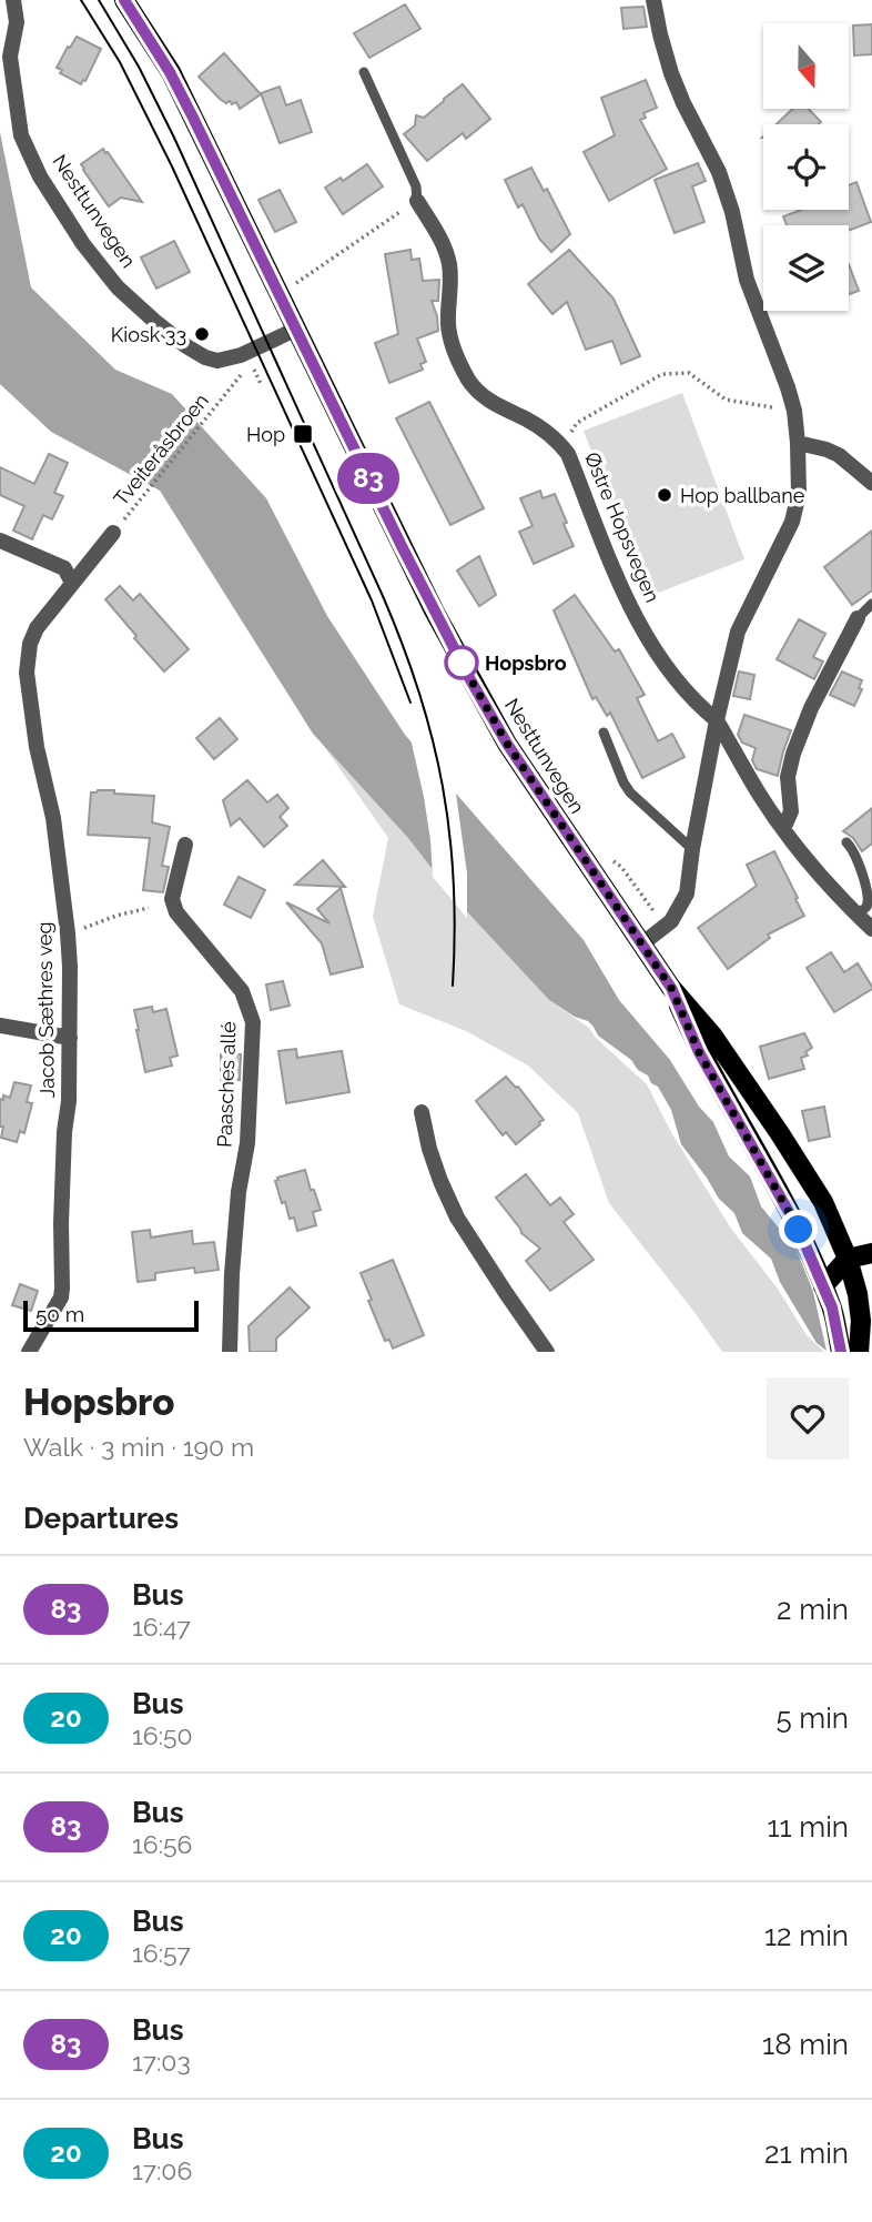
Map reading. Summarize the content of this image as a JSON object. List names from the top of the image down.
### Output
{
  "streets": {
    "main road": ["Nesttunvegen"],
    "street": ["Østre Hopsvegen", "Jacob Sæthres veg", "Paasches allé"],
    "path": ["Tveiteråsbroen"]
  },
  "crossings": [
    ["Tveiteråsbroen", "Jacob Sæthres veg"]
  ],
  "places": {
    "other": ["Kiosk 33", "Hop ballbane", "Hopsbro"],
    "transit": ["Hop"]
  },
  "lines": ["bus line 83"],
  "scale_bar": "50 m",
  "north": "bottom",
  "page": {
    "on_map": "83",
    "scale": "50 m",
    "heading": [
      ["Hopsbro", "Walk · 3 min · 190 m"],
      "Departures"
    ],
    "list": [
      {
        "mark": "83",
        "name": "Bus",
        "note": "16:47",
        "value": "2 min"
      },
      {
        "mark": "20",
        "name": "Bus",
        "note": "16:50",
        "value": "5 min"
      },
      {
        "mark": "83",
        "name": "Bus",
        "note": "16:56",
        "value": "11 min"
      },
      {
        "mark": "20",
        "name": "Bus",
        "note": "16:57",
        "value": "12 min"
      },
      {
        "mark": "83",
        "name": "Bus",
        "note": "17:03",
        "value": "18 min"
      },
      {
        "mark": "20",
        "name": "Bus",
        "note": "17:06",
        "value": "21 min"
      }
    ]
  }
}
